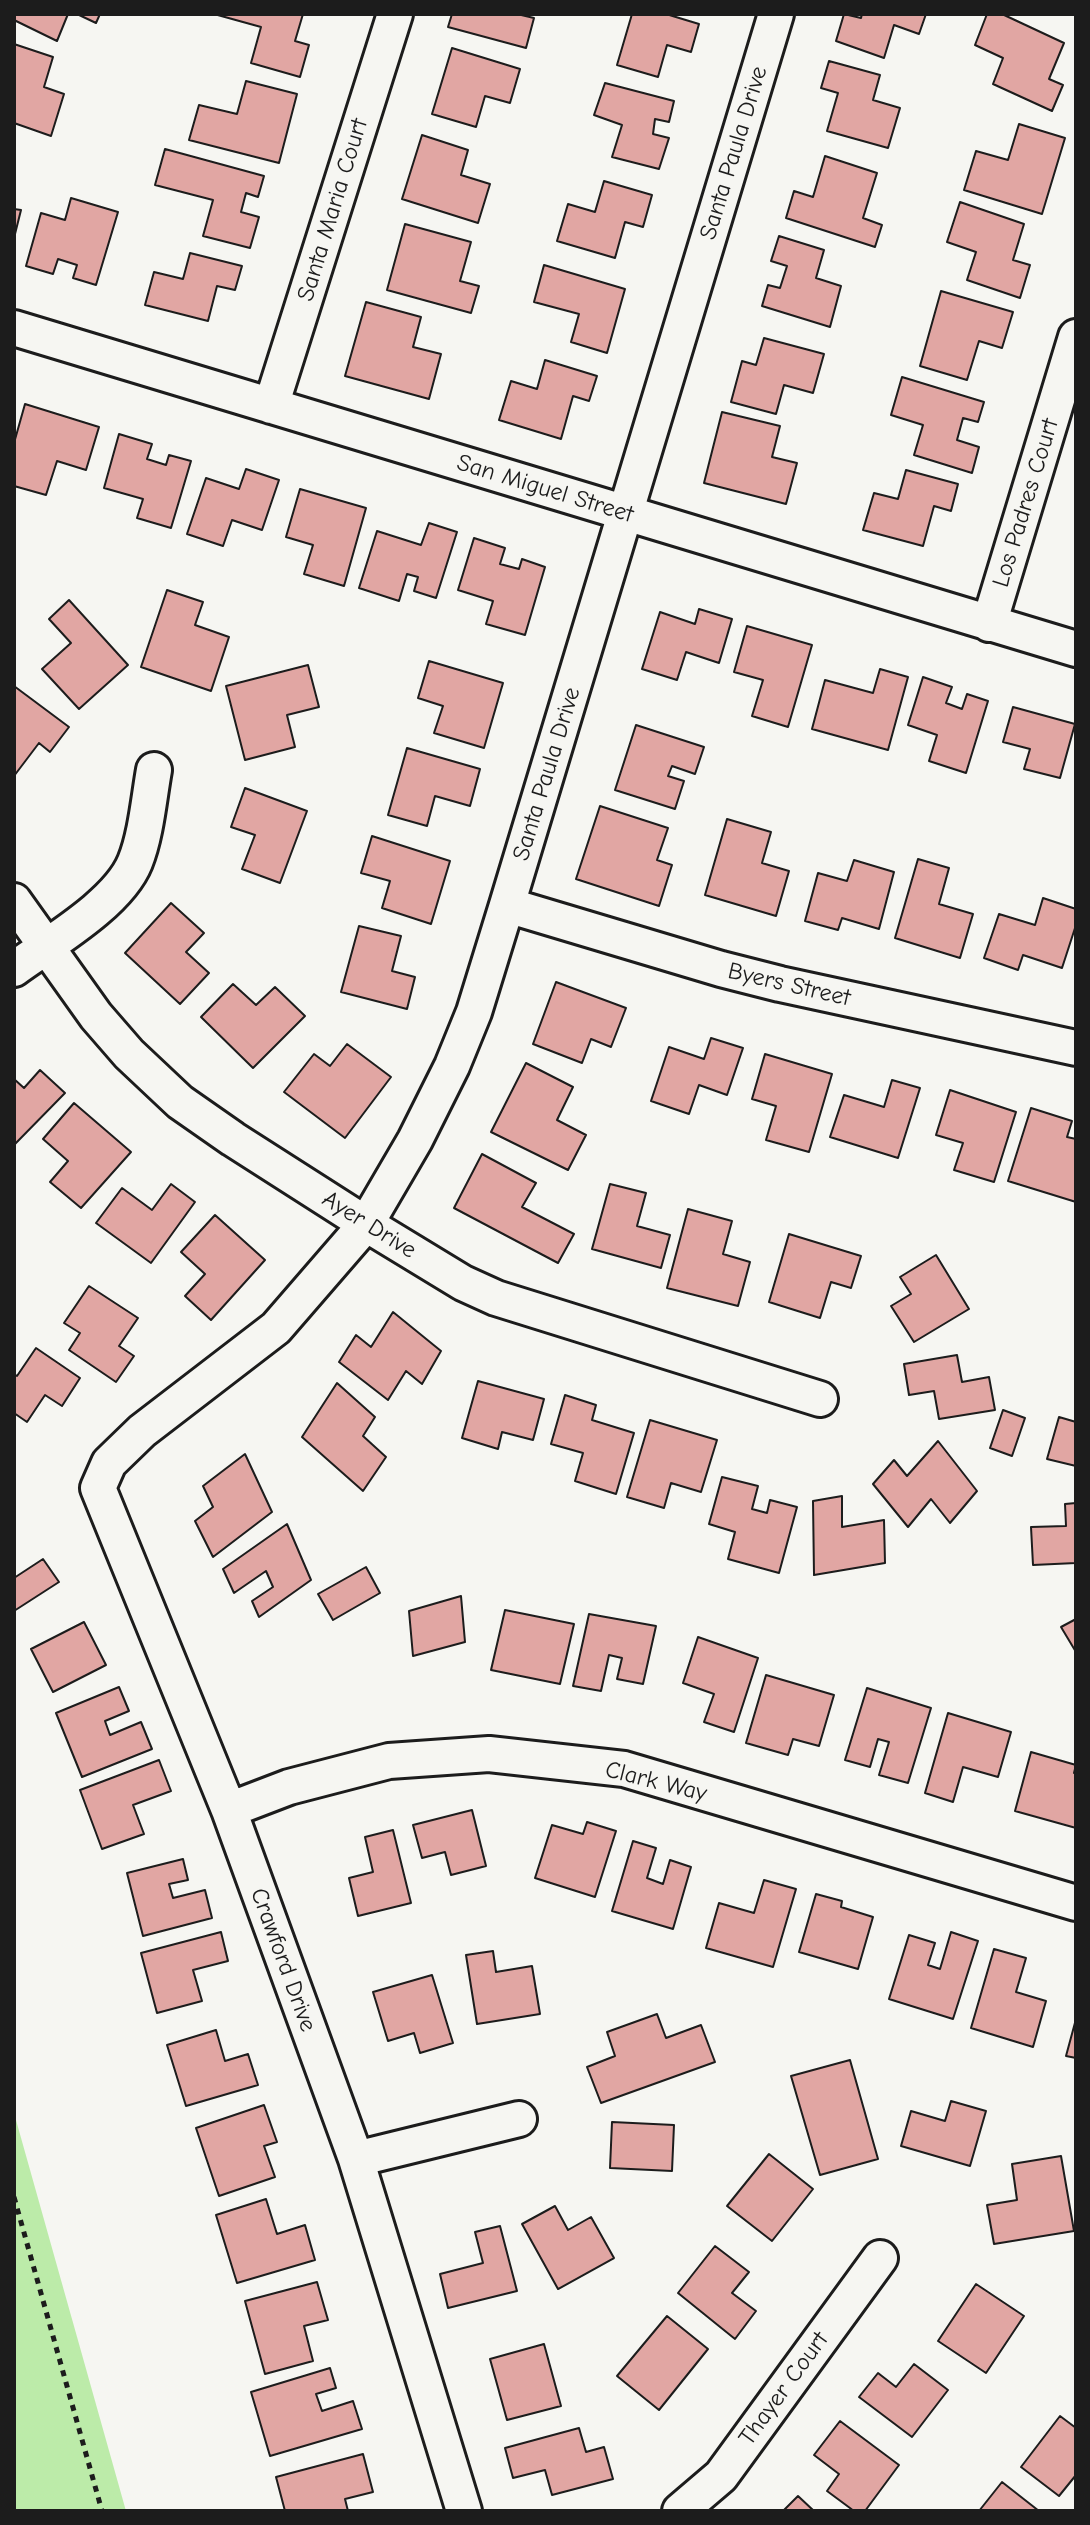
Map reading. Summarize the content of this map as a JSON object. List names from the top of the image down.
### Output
{
  "streets": {
    "street": [
      "Santa Paula Drive",
      "Santa Maria Court",
      "San Miguel Street",
      "Los Padres Court",
      "Byers Street",
      "Ayer Drive",
      "Clark Way",
      "Crawford Drive",
      "Thayer Court"
    ]
  },
  "crossings": [
    ["Santa Paula Drive", "San Miguel Street"],
    ["Santa Paula Drive", "Byers Street"],
    ["Santa Paula Drive", "Ayer Drive"],
    ["Santa Paula Drive", "Crawford Drive"],
    ["Santa Maria Court", "San Miguel Street"],
    ["San Miguel Street", "Los Padres Court"],
    ["Clark Way", "Crawford Drive"]
  ]
}
